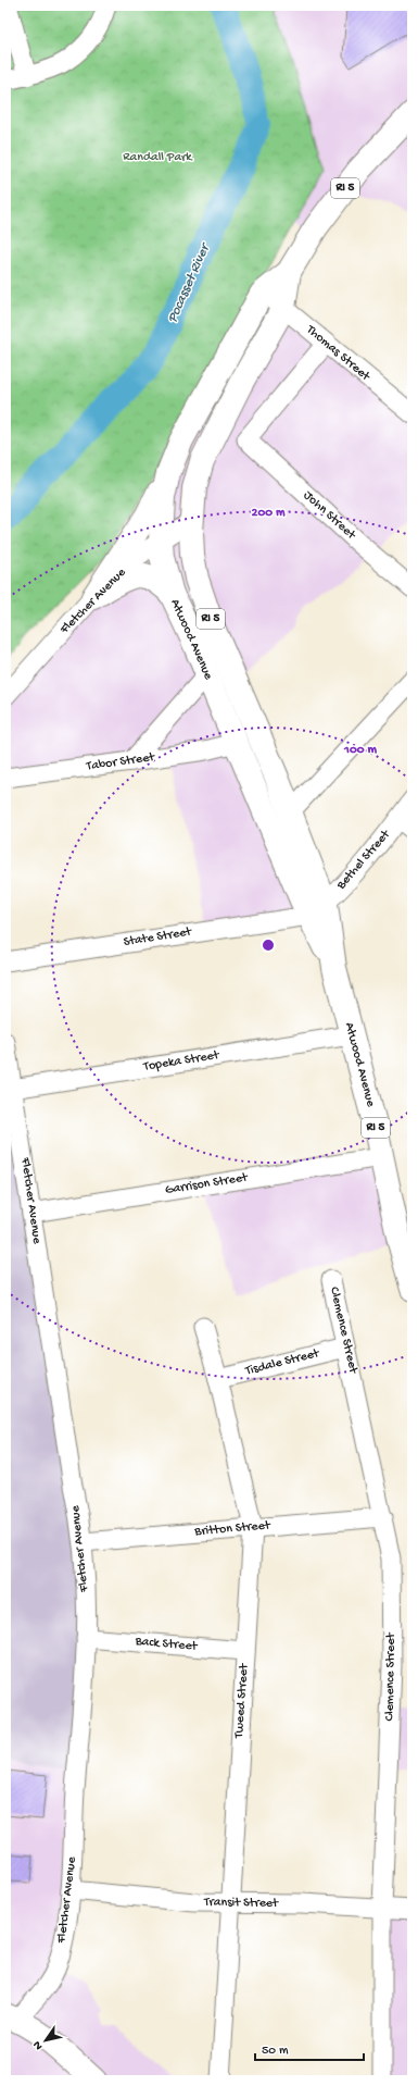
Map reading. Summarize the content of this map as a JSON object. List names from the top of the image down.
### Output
{
  "streets": {
    "main road": ["RI 5", "Atwood Avenue"],
    "street": [
      "Thomas Street",
      "John Street",
      "Fletcher Avenue",
      "Tabor Street",
      "Bethel Street",
      "State Street",
      "Topeka Street",
      "Garrison Street",
      "Clemence Street",
      "Tisdale Street",
      "Britton Street",
      "Back Street",
      "Tweed Street",
      "Transit Street"
    ]
  },
  "crossings": [
    ["Thomas Street", "John Street"],
    ["Thomas Street", "Atwood Avenue"],
    ["Fletcher Avenue", "Atwood Avenue"],
    ["Fletcher Avenue", "Topeka Street"],
    ["Fletcher Avenue", "Garrison Street"],
    ["Fletcher Avenue", "Britton Street"],
    ["Fletcher Avenue", "Back Street"],
    ["Fletcher Avenue", "Transit Street"],
    ["Atwood Avenue", "Tabor Street"],
    ["Atwood Avenue", "Bethel Street"],
    ["Atwood Avenue", "State Street"],
    ["Atwood Avenue", "Topeka Street"],
    ["Atwood Avenue", "Garrison Street"],
    ["Bethel Street", "State Street"],
    ["Clemence Street", "Tisdale Street"],
    ["Clemence Street", "Britton Street"],
    ["Clemence Street", "Transit Street"],
    ["Tisdale Street", "Tweed Street"],
    ["Britton Street", "Tweed Street"],
    ["Back Street", "Tweed Street"],
    ["Tweed Street", "Transit Street"]
  ],
  "water": ["Pocasset River"],
  "parks": ["Randall Park"],
  "scale_bar": "50 m",
  "north": "bottom left",
  "rings": ["200 m", "100 m"]
}
